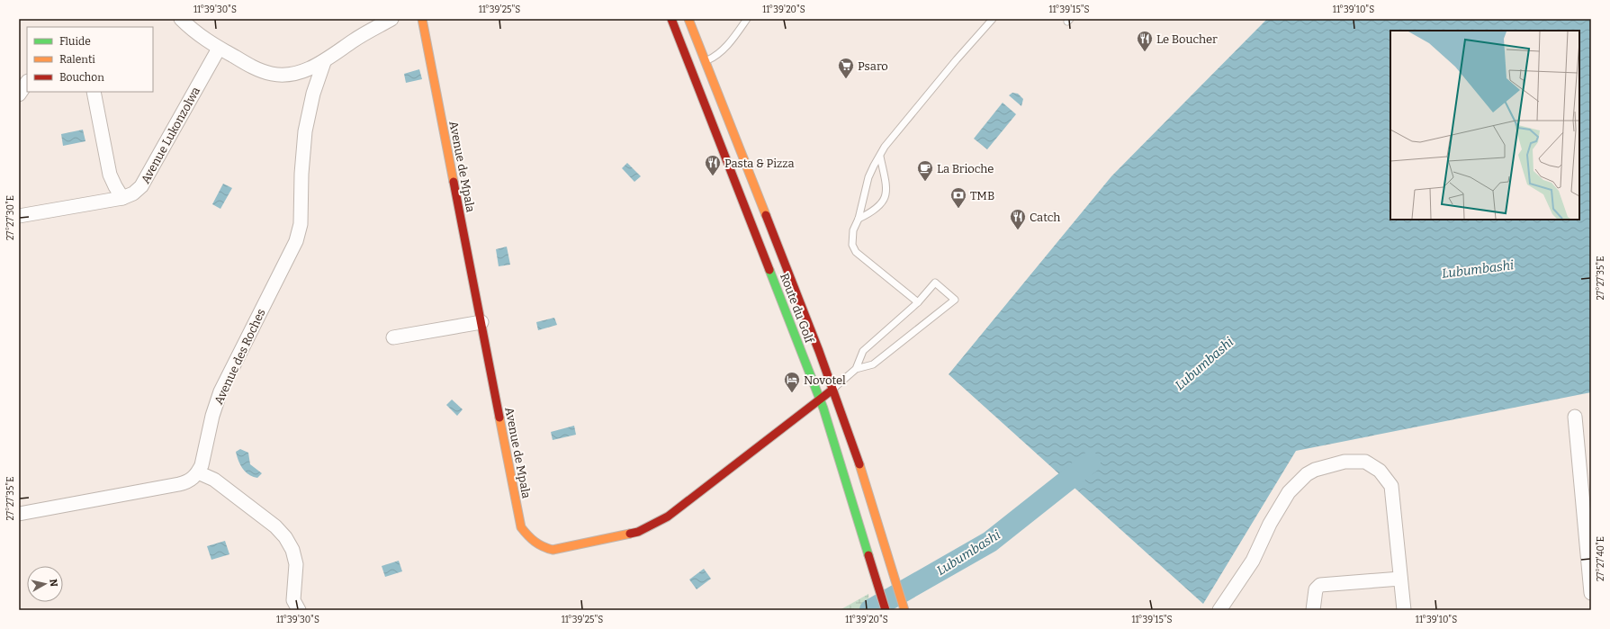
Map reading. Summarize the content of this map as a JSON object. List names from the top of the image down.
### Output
{
  "streets": {
    "main road": ["Avenue de Mpala", "Route du Golf"],
    "street": ["Avenue Lukonzolwa", "Avenue des Roches"]
  },
  "crossings": [
    ["Avenue de Mpala", "Route du Golf"]
  ],
  "water": ["Lubumbashi"],
  "places": {
    "restaurant": ["Le Boucher", "Pasta & Pizza", "Catch"],
    "supermarket": ["Psaro"],
    "cafe": ["La Brioche"],
    "bank": ["TMB"],
    "hotel": ["Novotel"]
  },
  "legend": ["Fluide", "Ralenti", "Bouchon"],
  "north": "right",
  "coordinates": [
    "11°39'30\"S",
    "11°39'25\"S",
    "11°39'20\"S",
    "11°39'15\"S",
    "11°39'10\"S",
    "27°27'30\"E",
    "27°27'35\"E",
    "27°27'40\"E"
  ]
}
